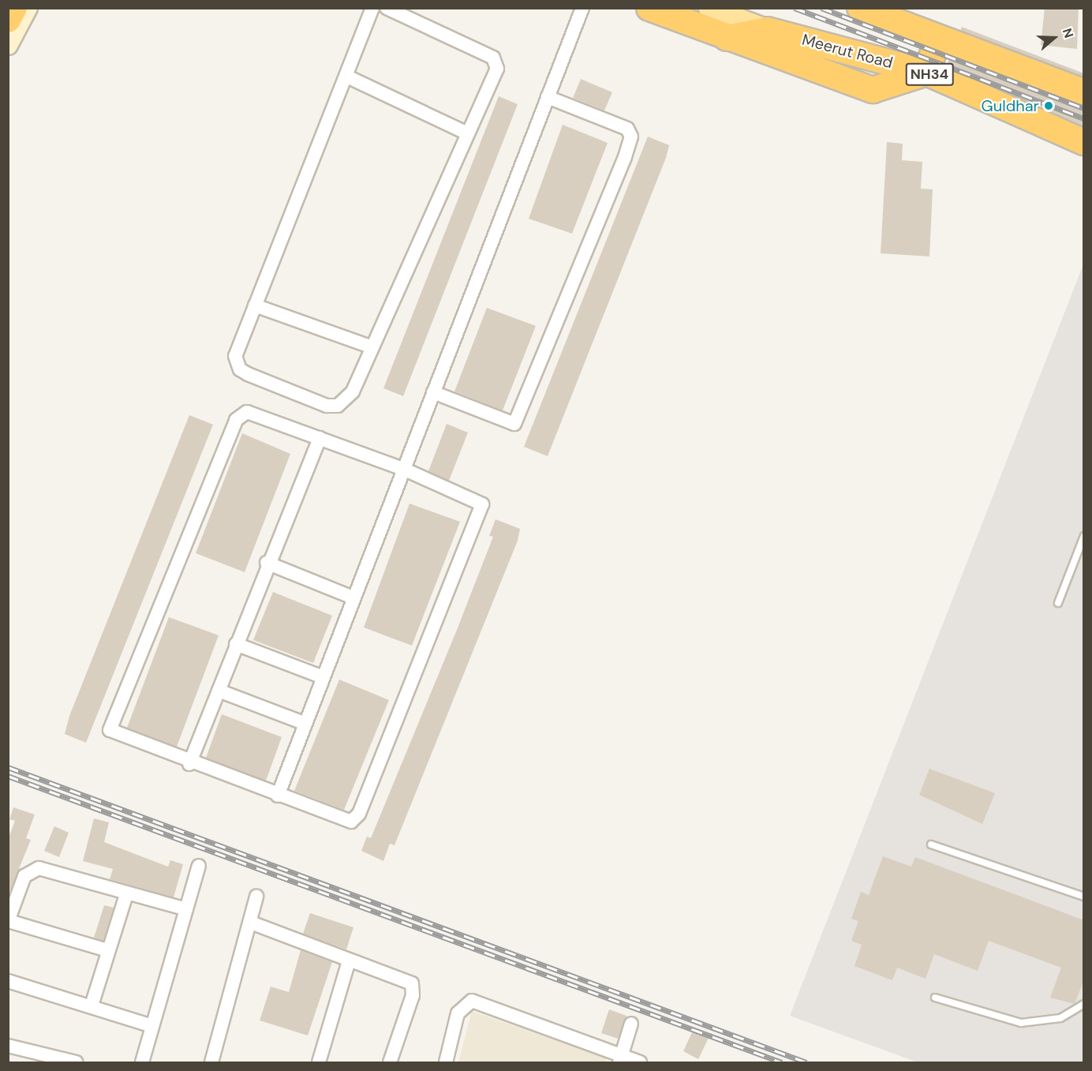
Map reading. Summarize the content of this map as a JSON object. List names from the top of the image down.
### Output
{
  "streets": {
    "highway": ["Meerut Road", "NH34"]
  },
  "crossings": [
    ["Meerut Road", "NH34"]
  ],
  "places": ["Guldhar"],
  "north": "right"
}
